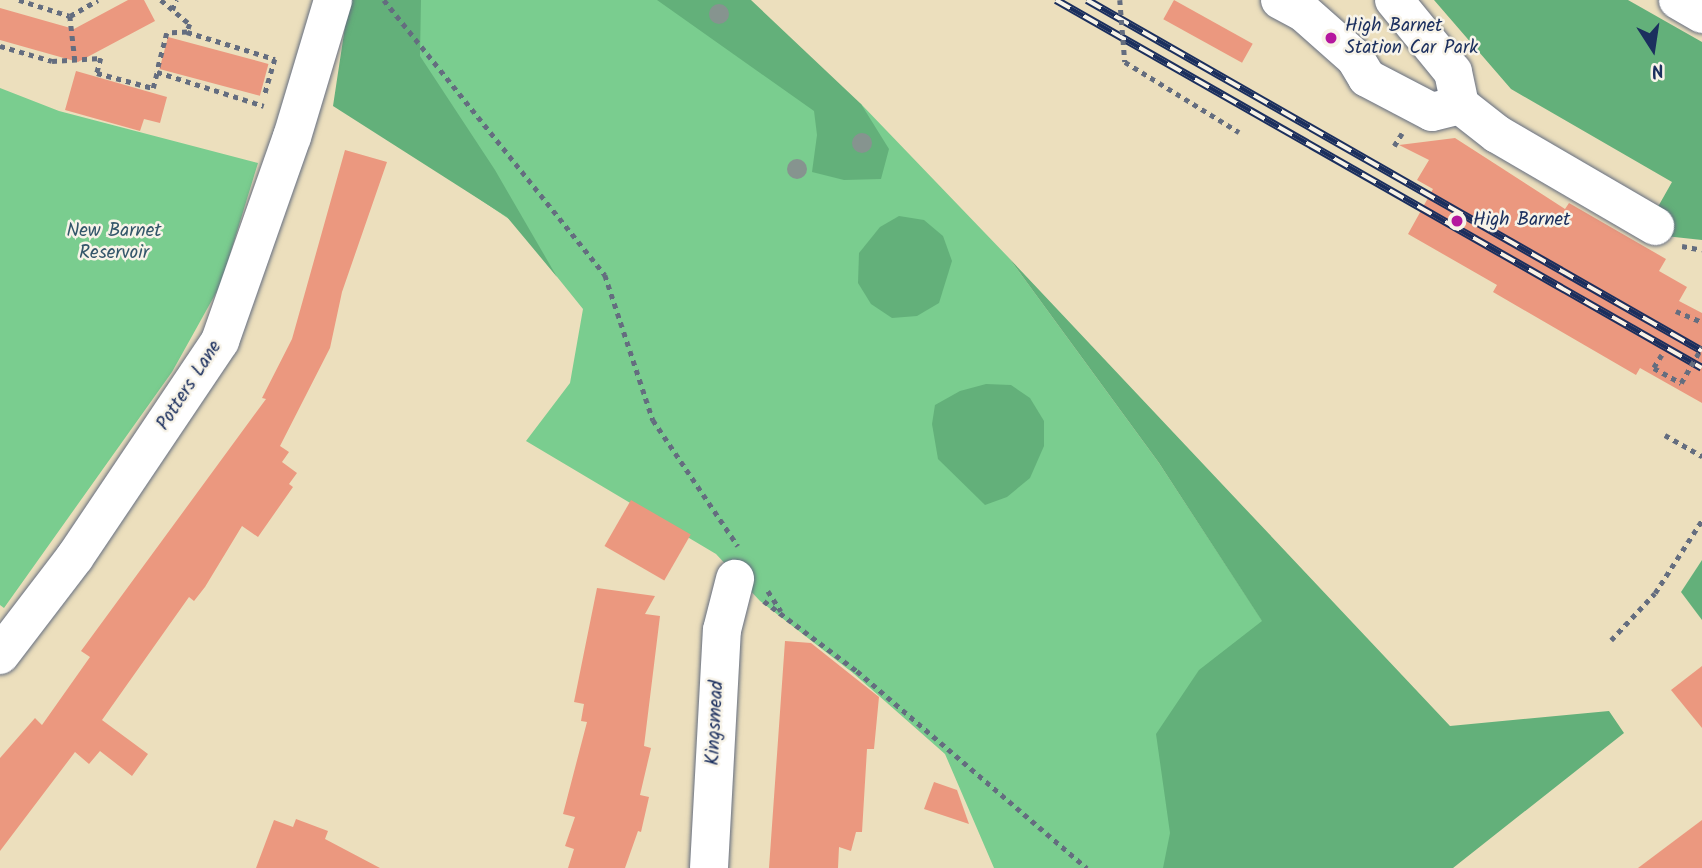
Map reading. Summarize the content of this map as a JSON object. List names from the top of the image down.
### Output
{
  "streets": {
    "street": ["Potters Lane", "Kingsmead"]
  },
  "parks": ["New Barnet Reservoir"],
  "places": ["High Barnet Station Car Park", "High Barnet"],
  "north": "bottom"
}
